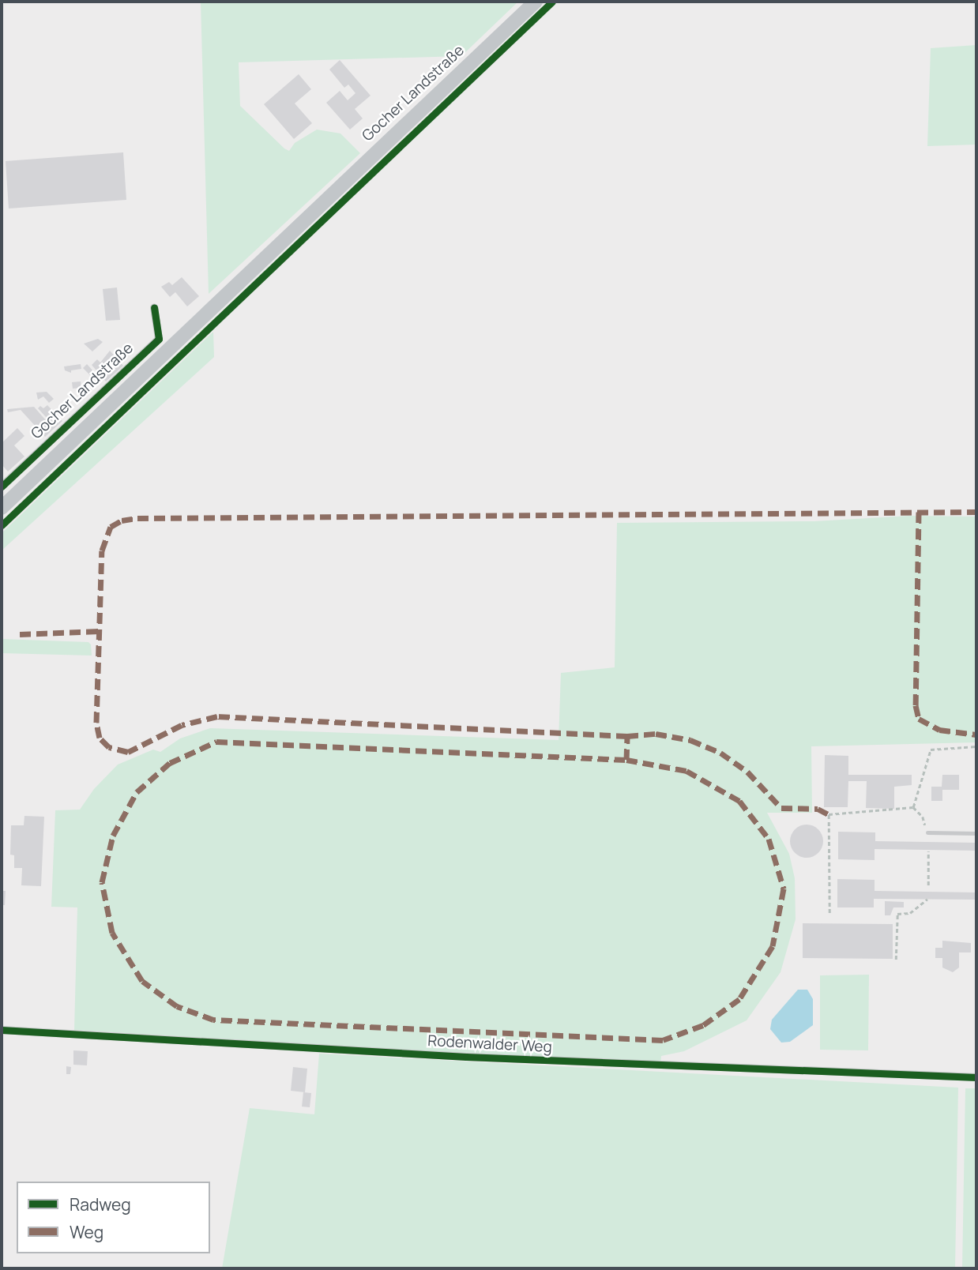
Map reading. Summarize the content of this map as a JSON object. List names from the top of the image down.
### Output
{
  "streets": {
    "main road": ["Gocher Landstraße"],
    "street": ["Rodenwalder Weg"]
  },
  "legend": ["Radweg", "Weg"]
}
